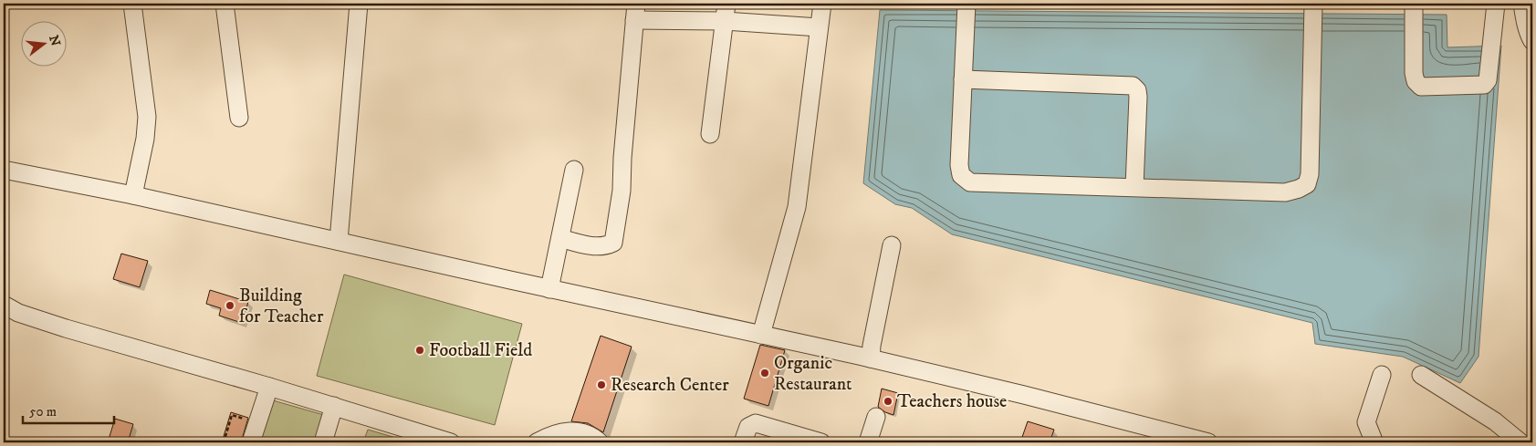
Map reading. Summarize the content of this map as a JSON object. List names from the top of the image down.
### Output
{
  "places": [
    "Building for Teacher",
    "Football Field",
    "Organic Restaurant",
    "Research Center",
    "Teachers house"
  ],
  "scale_bar": "50 m",
  "north": "right"
}
